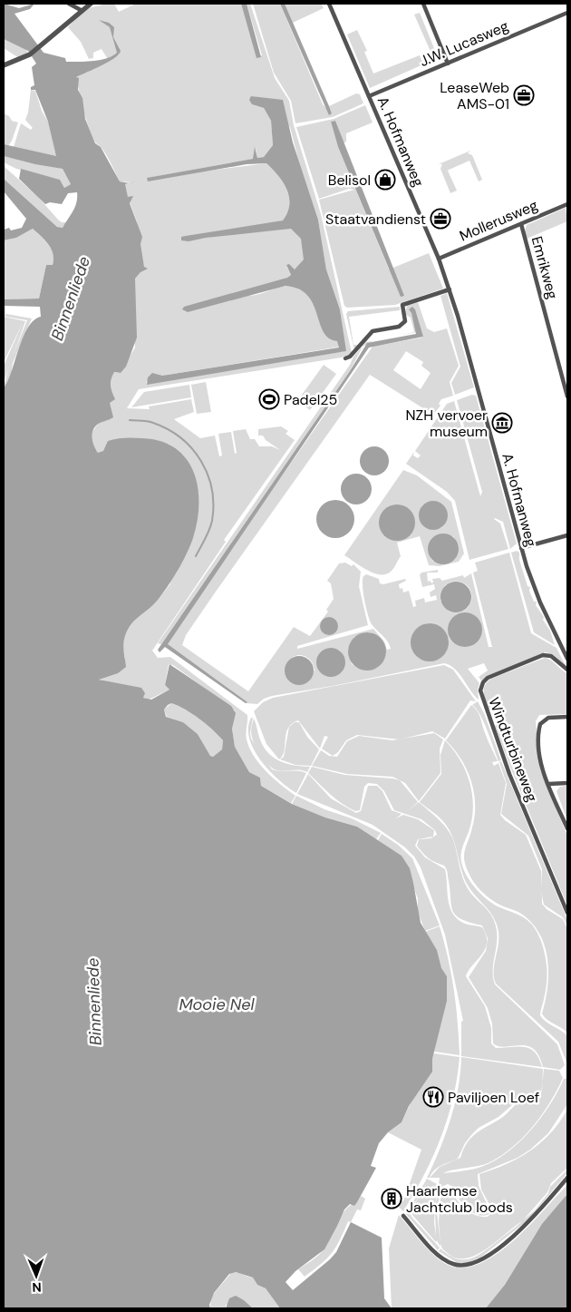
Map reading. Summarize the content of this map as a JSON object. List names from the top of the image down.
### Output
{
  "streets": {
    "street": [
      "J.W. Lucasweg",
      "A. Hofmanweg",
      "Mollerusweg",
      "Emrikweg",
      "Windturbineweg"
    ]
  },
  "crossings": [
    ["J.W. Lucasweg", "A. Hofmanweg"],
    ["A. Hofmanweg", "Mollerusweg"],
    ["Mollerusweg", "Emrikweg"]
  ],
  "water": ["Binnenliede", "Mooie Nel"],
  "places": {
    "office": ["LeaseWeb AMS-01", "Staatvandienst"],
    "shop": ["Belisol"],
    "sports": ["Padel25"],
    "museum": ["NZH vervoer museum"],
    "restaurant": ["Paviljoen Loef"],
    "building": ["Haarlemse Jachtclub loods"]
  },
  "north": "bottom"
}
